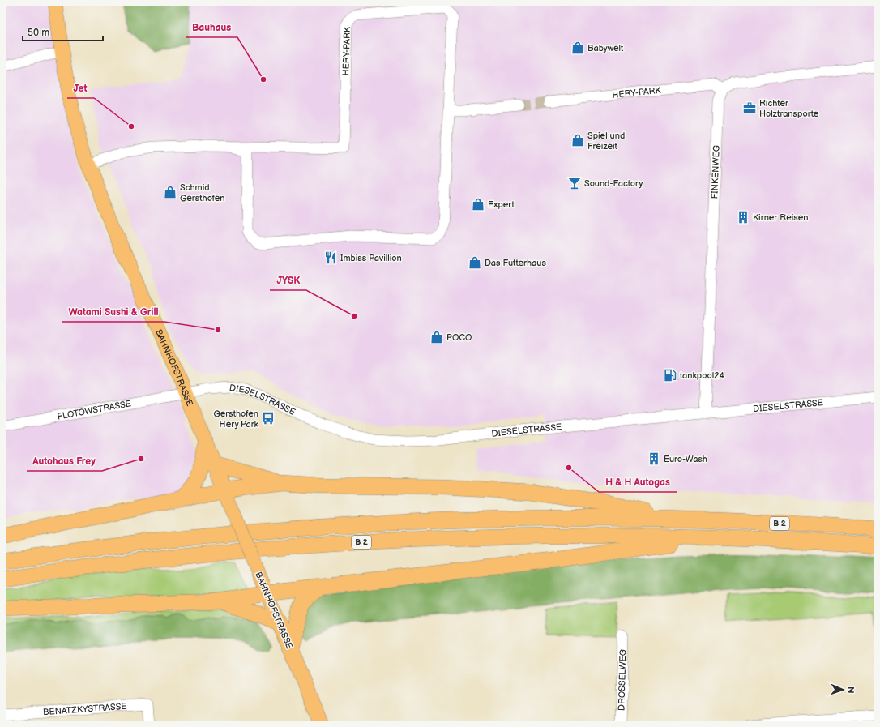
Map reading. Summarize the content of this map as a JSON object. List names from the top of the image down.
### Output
{
  "streets": {
    "highway": ["B 2"],
    "main road": ["BAHNHOFSTRASSE"],
    "street": [
      "HERY-PARK",
      "FINKENWEG",
      "DIESELSTRASSE",
      "FLOTOWSTRASSE",
      "DROSSELWEG",
      "BENATZKYSTRASSE"
    ]
  },
  "crossings": [
    ["HERY-PARK", "FINKENWEG"],
    ["HERY-PARK", "BAHNHOFSTRASSE"],
    ["FINKENWEG", "DIESELSTRASSE"],
    ["BAHNHOFSTRASSE", "DIESELSTRASSE"],
    ["BAHNHOFSTRASSE", "FLOTOWSTRASSE"],
    ["DIESELSTRASSE", "FLOTOWSTRASSE"]
  ],
  "places": {
    "shop": [
      "Babywelt",
      "Spiel und Freizeit",
      "Schmid Gersthofen",
      "Expert",
      "Das Futterhaus",
      "POCO"
    ],
    "other": [
      "Bauhaus",
      "Jet",
      "JYSK",
      "Watami Sushi & Grill",
      "Autohaus Frey",
      "H & H Autogas"
    ],
    "office": ["Richter Holztransporte"],
    "bar": ["Sound-Factory"],
    "building": ["Kirner Reisen", "Euro-Wash"],
    "restaurant": ["Imbiss Pavillion"],
    "fuel station": ["tankpool24"],
    "bus stop": ["Gersthofen Hery Park"]
  },
  "scale_bar": "50 m",
  "north": "right"
}
